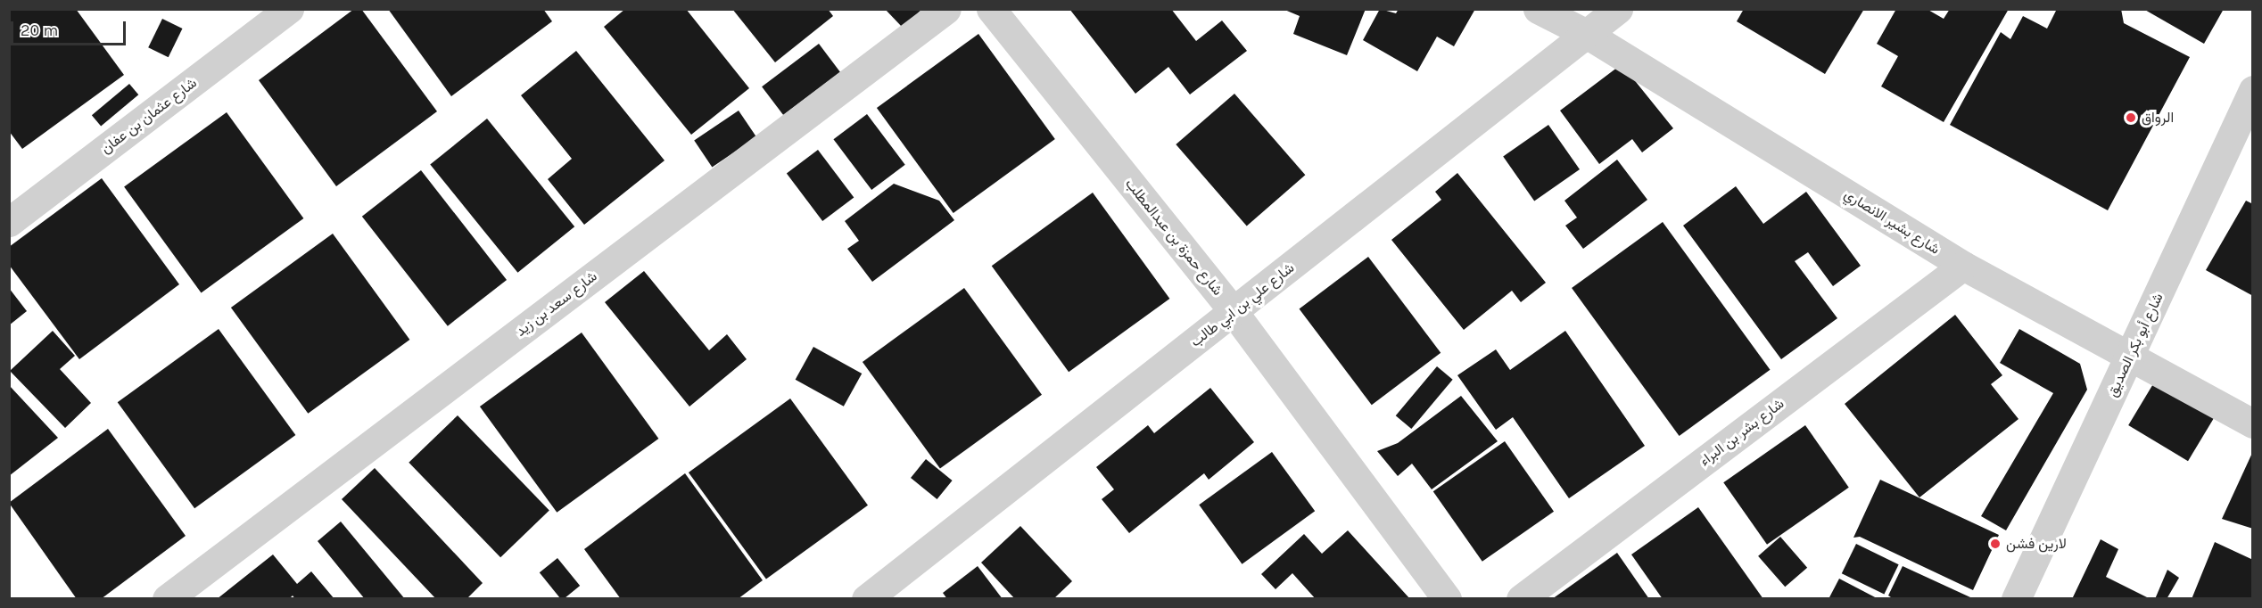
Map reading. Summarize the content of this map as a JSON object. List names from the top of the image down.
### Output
{
  "streets": {
    "street": [
      "شارع عثمان بن عفان",
      "شارع بشير الانصاري",
      "شارع حمزة بن عبدالمطلب",
      "شارع سعد بن زيد",
      "شارع علي بن ابي طالب",
      "شارع أبو بكر الصديق",
      "شارع بشر بن البراء"
    ]
  },
  "crossings": [
    ["شارع بشير الانصاري", "شارع علي بن ابي طالب"],
    ["شارع بشير الانصاري", "شارع أبو بكر الصديق"],
    ["شارع بشير الانصاري", "شارع بشر بن البراء"],
    ["شارع حمزة بن عبدالمطلب", "شارع علي بن ابي طالب"]
  ],
  "places": ["الرواق", "لارين فشن"],
  "scale_bar": "20 m"
}
